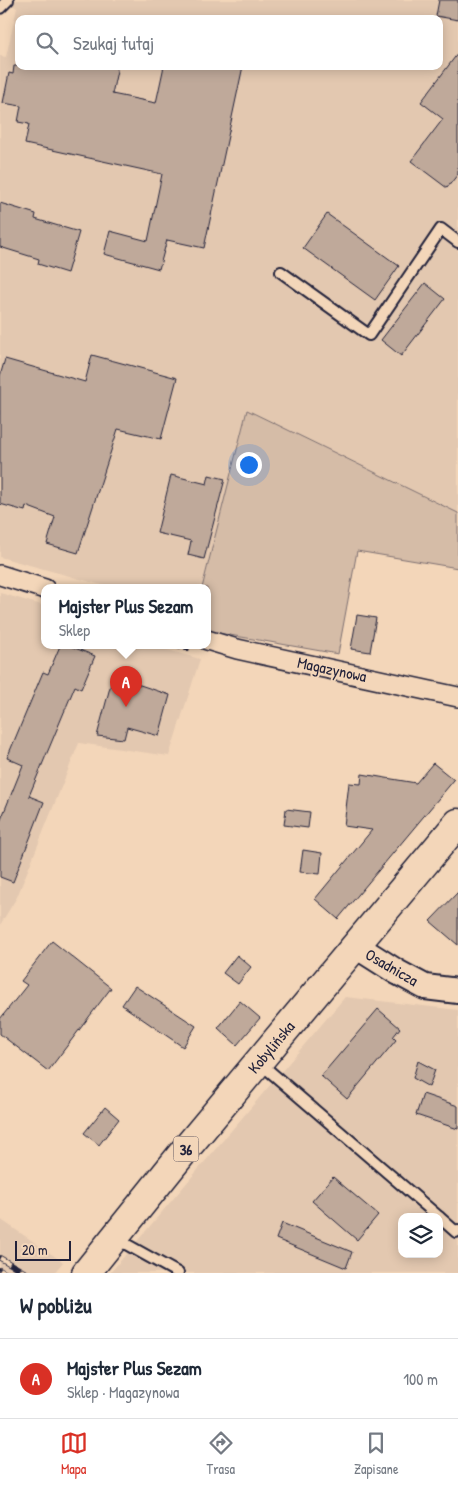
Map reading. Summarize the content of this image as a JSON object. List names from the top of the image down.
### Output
{
  "streets": {
    "main road": ["Kobylińska", "36"],
    "street": ["Magazynowa", "Osadnicza"]
  },
  "crossings": [
    ["Osadnicza", "Kobylińska"]
  ],
  "scale_bar": "20 m",
  "page": {
    "search": "Szukaj tutaj",
    "popup": ["Majster Plus Sezam", "Sklep"],
    "pins": "A",
    "scale": "20 m",
    "heading": "W pobliżu",
    "list": [
      {
        "mark": "A",
        "name": "Majster Plus Sezam",
        "note": "Sklep · Magazynowa",
        "value": "100 m"
      }
    ],
    "nav": ["Mapa", "Trasa", "Zapisane"]
  }
}
